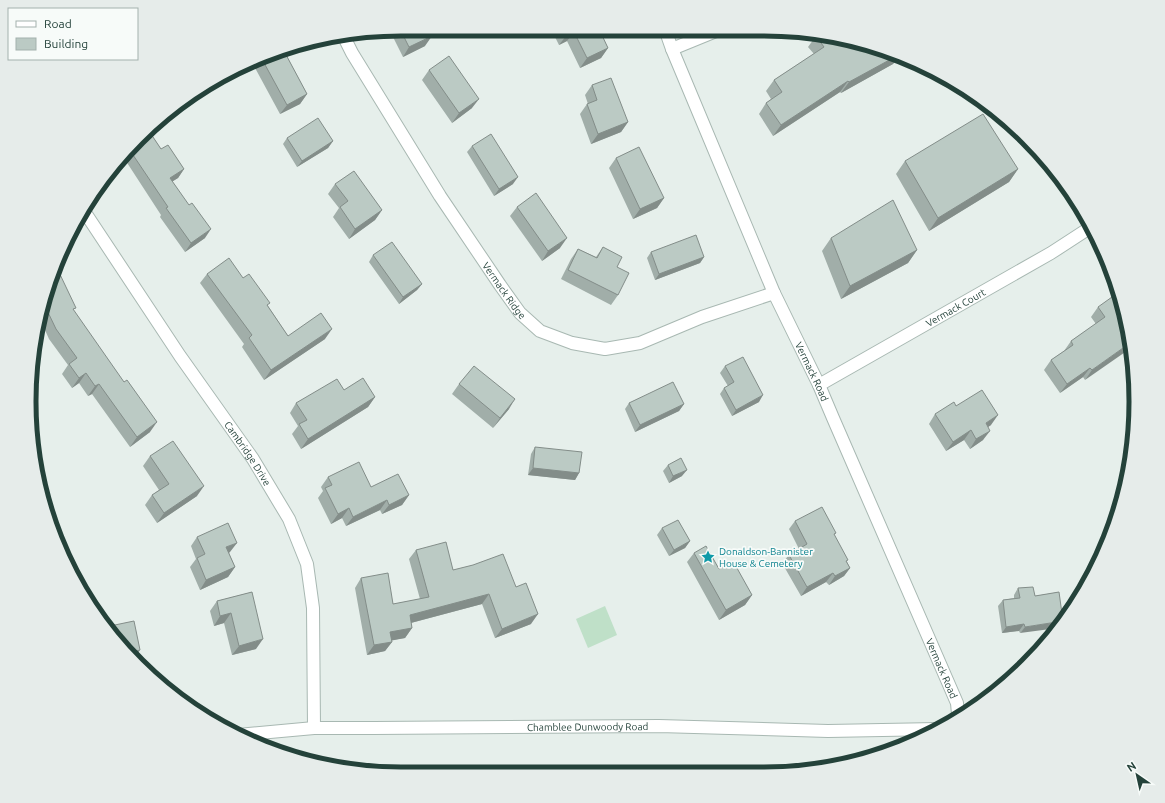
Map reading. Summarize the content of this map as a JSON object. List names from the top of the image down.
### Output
{
  "streets": {
    "street": [
      "Vermack Ridge",
      "Vermack Court",
      "Vermack Road",
      "Cambridge Drive",
      "Chamblee Dunwoody Road"
    ]
  },
  "crossings": [
    ["Vermack Ridge", "Vermack Road"],
    ["Vermack Court", "Vermack Road"],
    ["Cambridge Drive", "Chamblee Dunwoody Road"]
  ],
  "places": {
    "place": ["Donaldson-Bannister House & Cemetery"]
  },
  "legend": ["Road", "Building"],
  "north": "top left"
}
